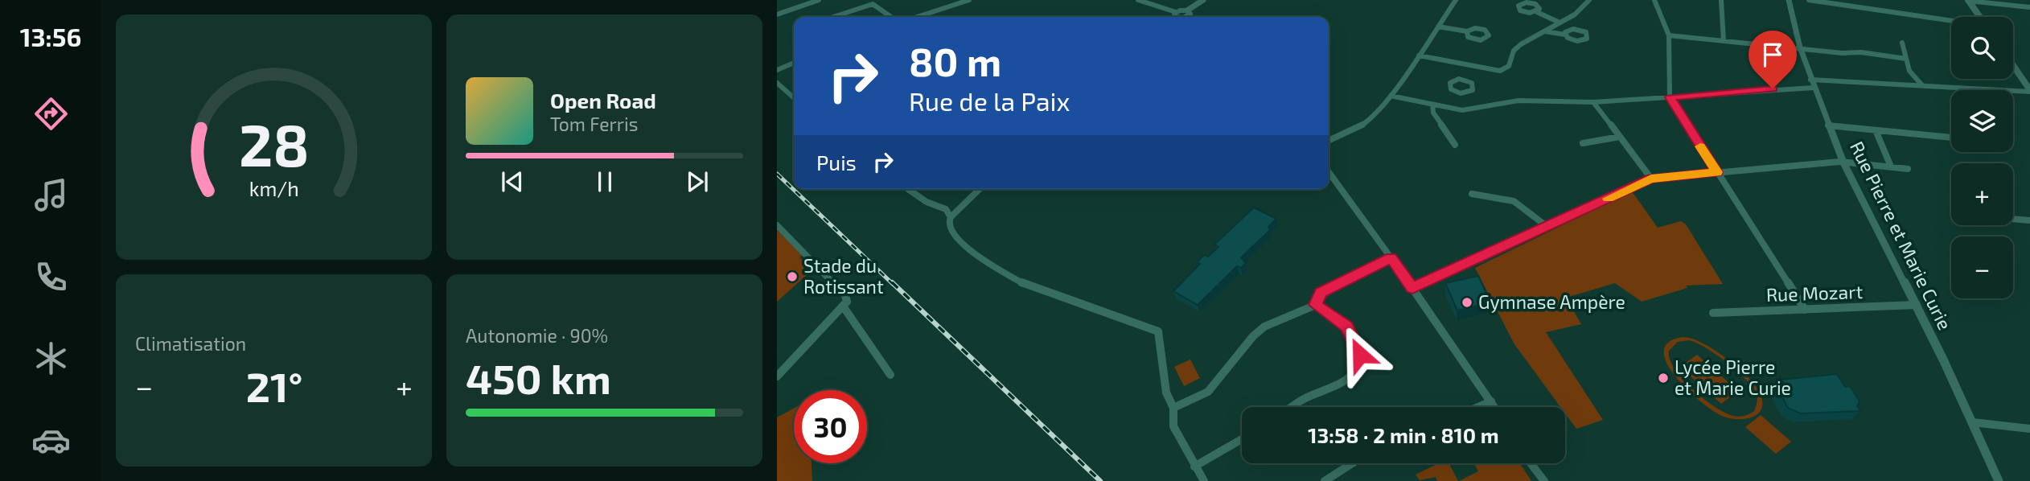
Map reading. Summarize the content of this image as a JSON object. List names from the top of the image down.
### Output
{
  "streets": {
    "street": ["Rue Pierre et Marie Curie", "Rue Mozart"]
  },
  "crossings": [
    ["Rue Pierre et Marie Curie", "Rue Mozart"]
  ],
  "places": ["Stade du Rotissant", "Gymnase Ampère", "Lycée Pierre et Marie Curie"],
  "page": {
    "tabs": "13:56",
    "map_buttons": ["+", "−"],
    "turn": ["80 m", "Rue de la Paix"],
    "song": ["Open Road", "Tom Ferris"],
    "then": "Puis",
    "tile": [
      "Climatisation",
      ["Autonomie · 90%", "450 km"]
    ],
    "heat": ["−", "21°", "+"],
    "limit": "30",
    "trip": "13:58 · 2 min · 810 m",
    "gauge": ["28", "km/h"]
  }
}
